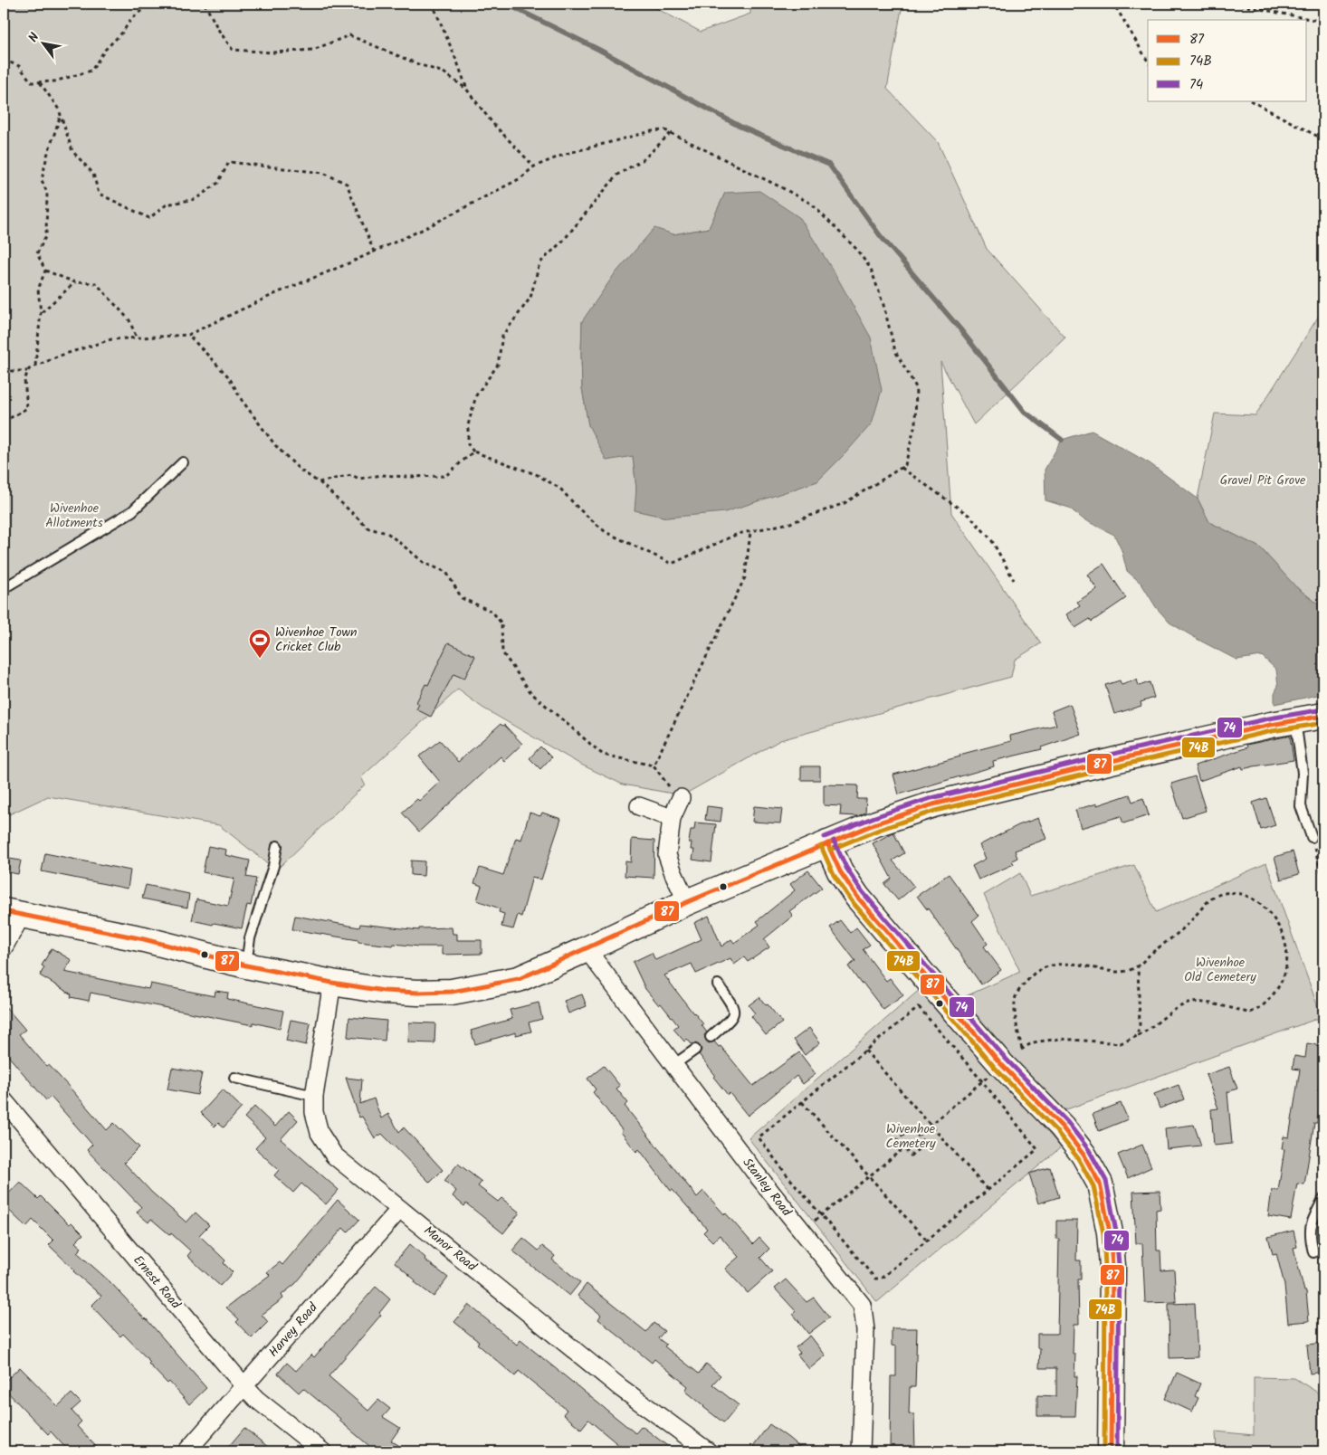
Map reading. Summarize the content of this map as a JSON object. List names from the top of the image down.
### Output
{
  "streets": {
    "street": [
      "Stanley Road",
      "Manor Road",
      "Ernest Road",
      "Harvey Road"
    ]
  },
  "crossings": [
    ["Manor Road", "Harvey Road"],
    ["Ernest Road", "Harvey Road"]
  ],
  "parks": [
    "Gravel Pit Grove",
    "Wivenhoe Allotments",
    "Wivenhoe Old Cemetery",
    "Wivenhoe Cemetery"
  ],
  "places": {
    "sports": ["Wivenhoe Town Cricket Club"]
  },
  "lines": ["transit line 74", "transit line 87", "transit line 74B"],
  "legend": ["87", "74B", "74"],
  "north": "top left"
}
